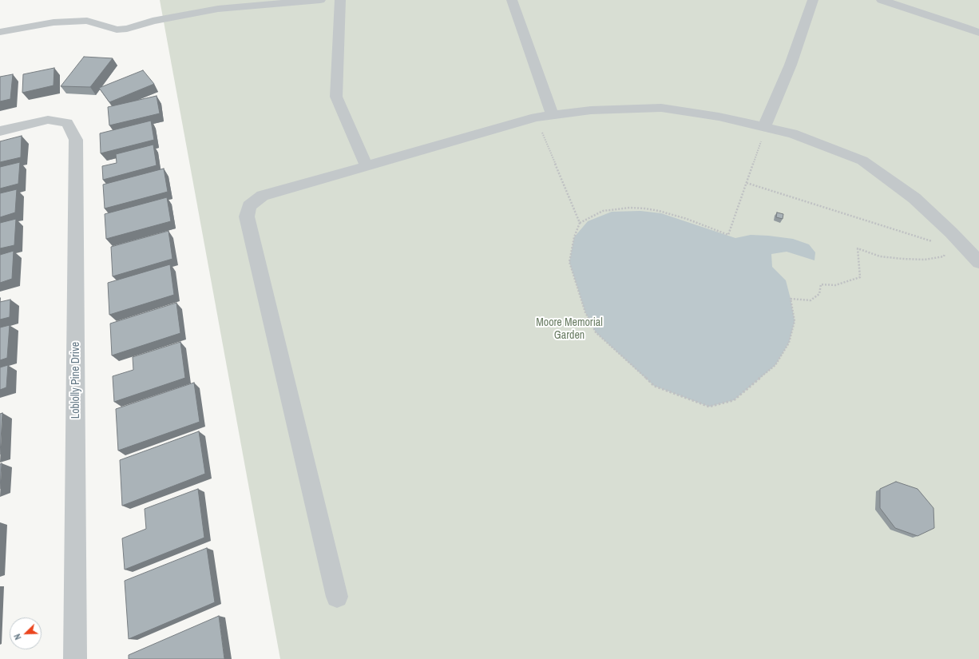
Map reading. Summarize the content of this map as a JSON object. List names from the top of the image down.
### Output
{
  "streets": {
    "street": ["Loblolly Pine Drive"]
  },
  "parks": ["Moore Memorial Garden"],
  "north": "bottom left"
}
